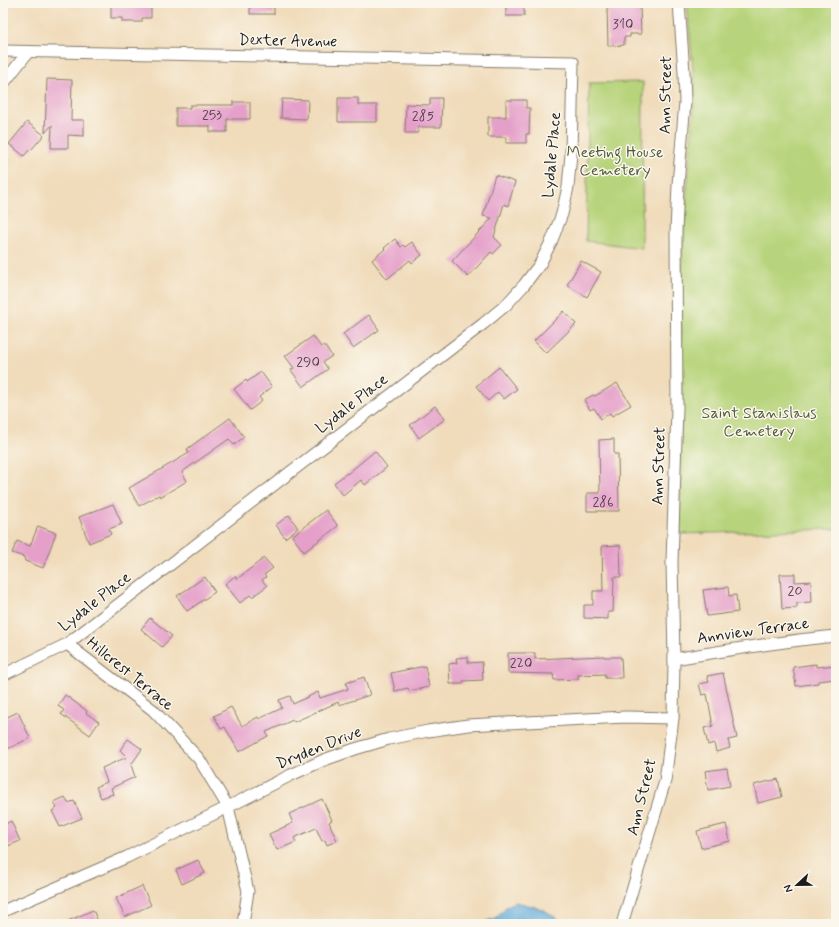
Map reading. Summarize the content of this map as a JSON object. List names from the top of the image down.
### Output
{
  "streets": {
    "street": [
      "Dexter Avenue",
      "Ann Street",
      "Lydale Place",
      "Annview Terrace",
      "Hillcrest Terrace",
      "Dryden Drive"
    ]
  },
  "crossings": [
    ["Dexter Avenue", "Lydale Place"],
    ["Ann Street", "Annview Terrace"],
    ["Ann Street", "Dryden Drive"],
    ["Lydale Place", "Hillcrest Terrace"],
    ["Hillcrest Terrace", "Dryden Drive"]
  ],
  "parks": ["Meeting House Cemetery", "Saint Stanislaus Cemetery"],
  "house_numbers": [
    "310",
    "253",
    "285",
    "290",
    "286",
    "20",
    "220"
  ],
  "north": "left"
}
